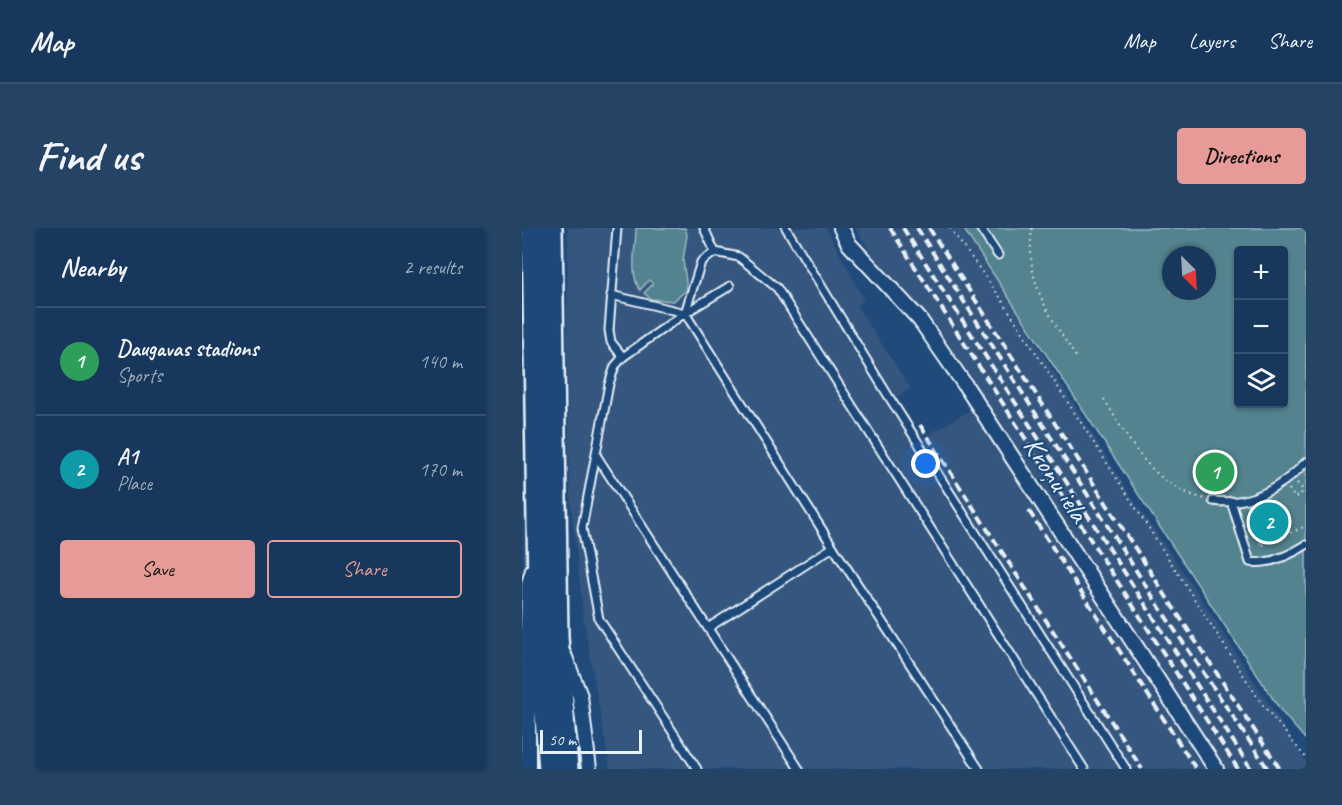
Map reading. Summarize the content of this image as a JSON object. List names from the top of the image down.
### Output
{
  "streets": {
    "street": ["Kroņu iela"]
  },
  "scale_bar": "50 m",
  "north": "bottom right",
  "page": {
    "header": "Map",
    "nav": ["Map", "Layers", "Share"],
    "buttons": [
      "Directions",
      ["Save", "Share"]
    ],
    "title": "Find us",
    "heading": ["Nearby", "2 results"],
    "map_buttons": ["+", "−"],
    "list": [
      {
        "mark": "1",
        "name": "Daugavas stadions",
        "note": "Sports",
        "value": "140 m"
      },
      {
        "mark": "2",
        "name": "A1",
        "note": "Place",
        "value": "170 m"
      }
    ],
    "pins": ["1", "2"],
    "scale": "50 m"
  }
}
